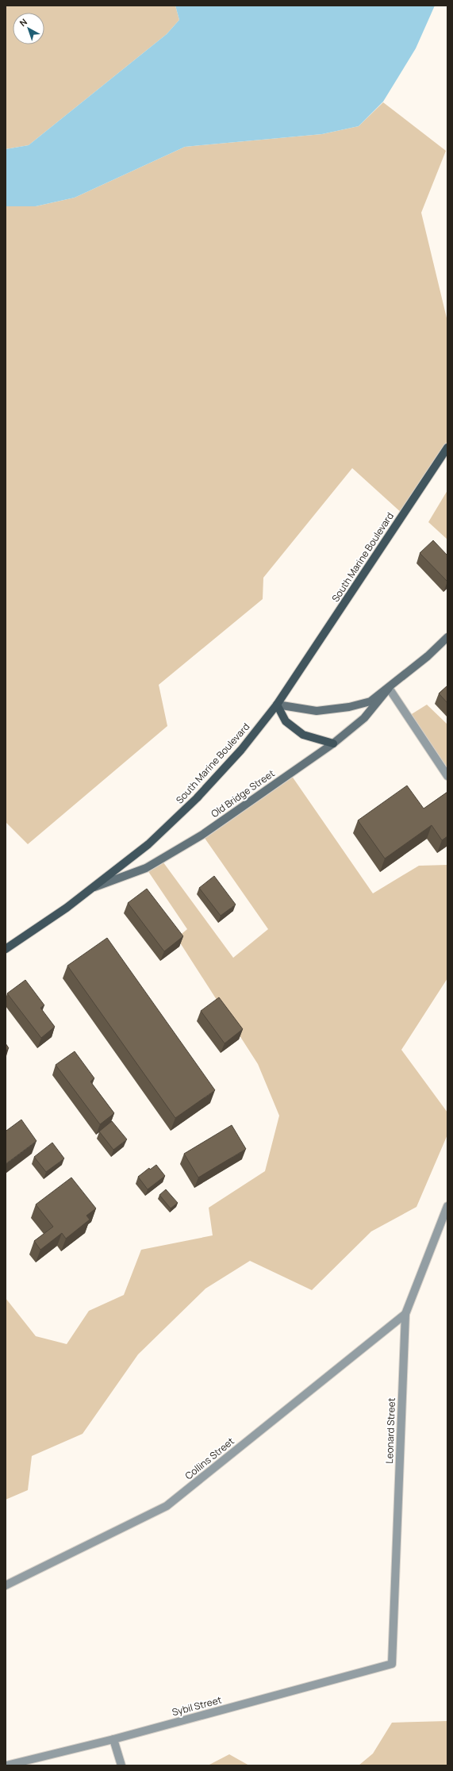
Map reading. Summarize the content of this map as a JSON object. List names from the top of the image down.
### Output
{
  "streets": {
    "main road": ["South Marine Boulevard", "Old Bridge Street"],
    "street": ["Leonard Street", "Collins Street", "Sybil Street"]
  },
  "crossings": [
    ["South Marine Boulevard", "Old Bridge Street"],
    ["Leonard Street", "Collins Street"],
    ["Leonard Street", "Sybil Street"]
  ],
  "north": "top left"
}
